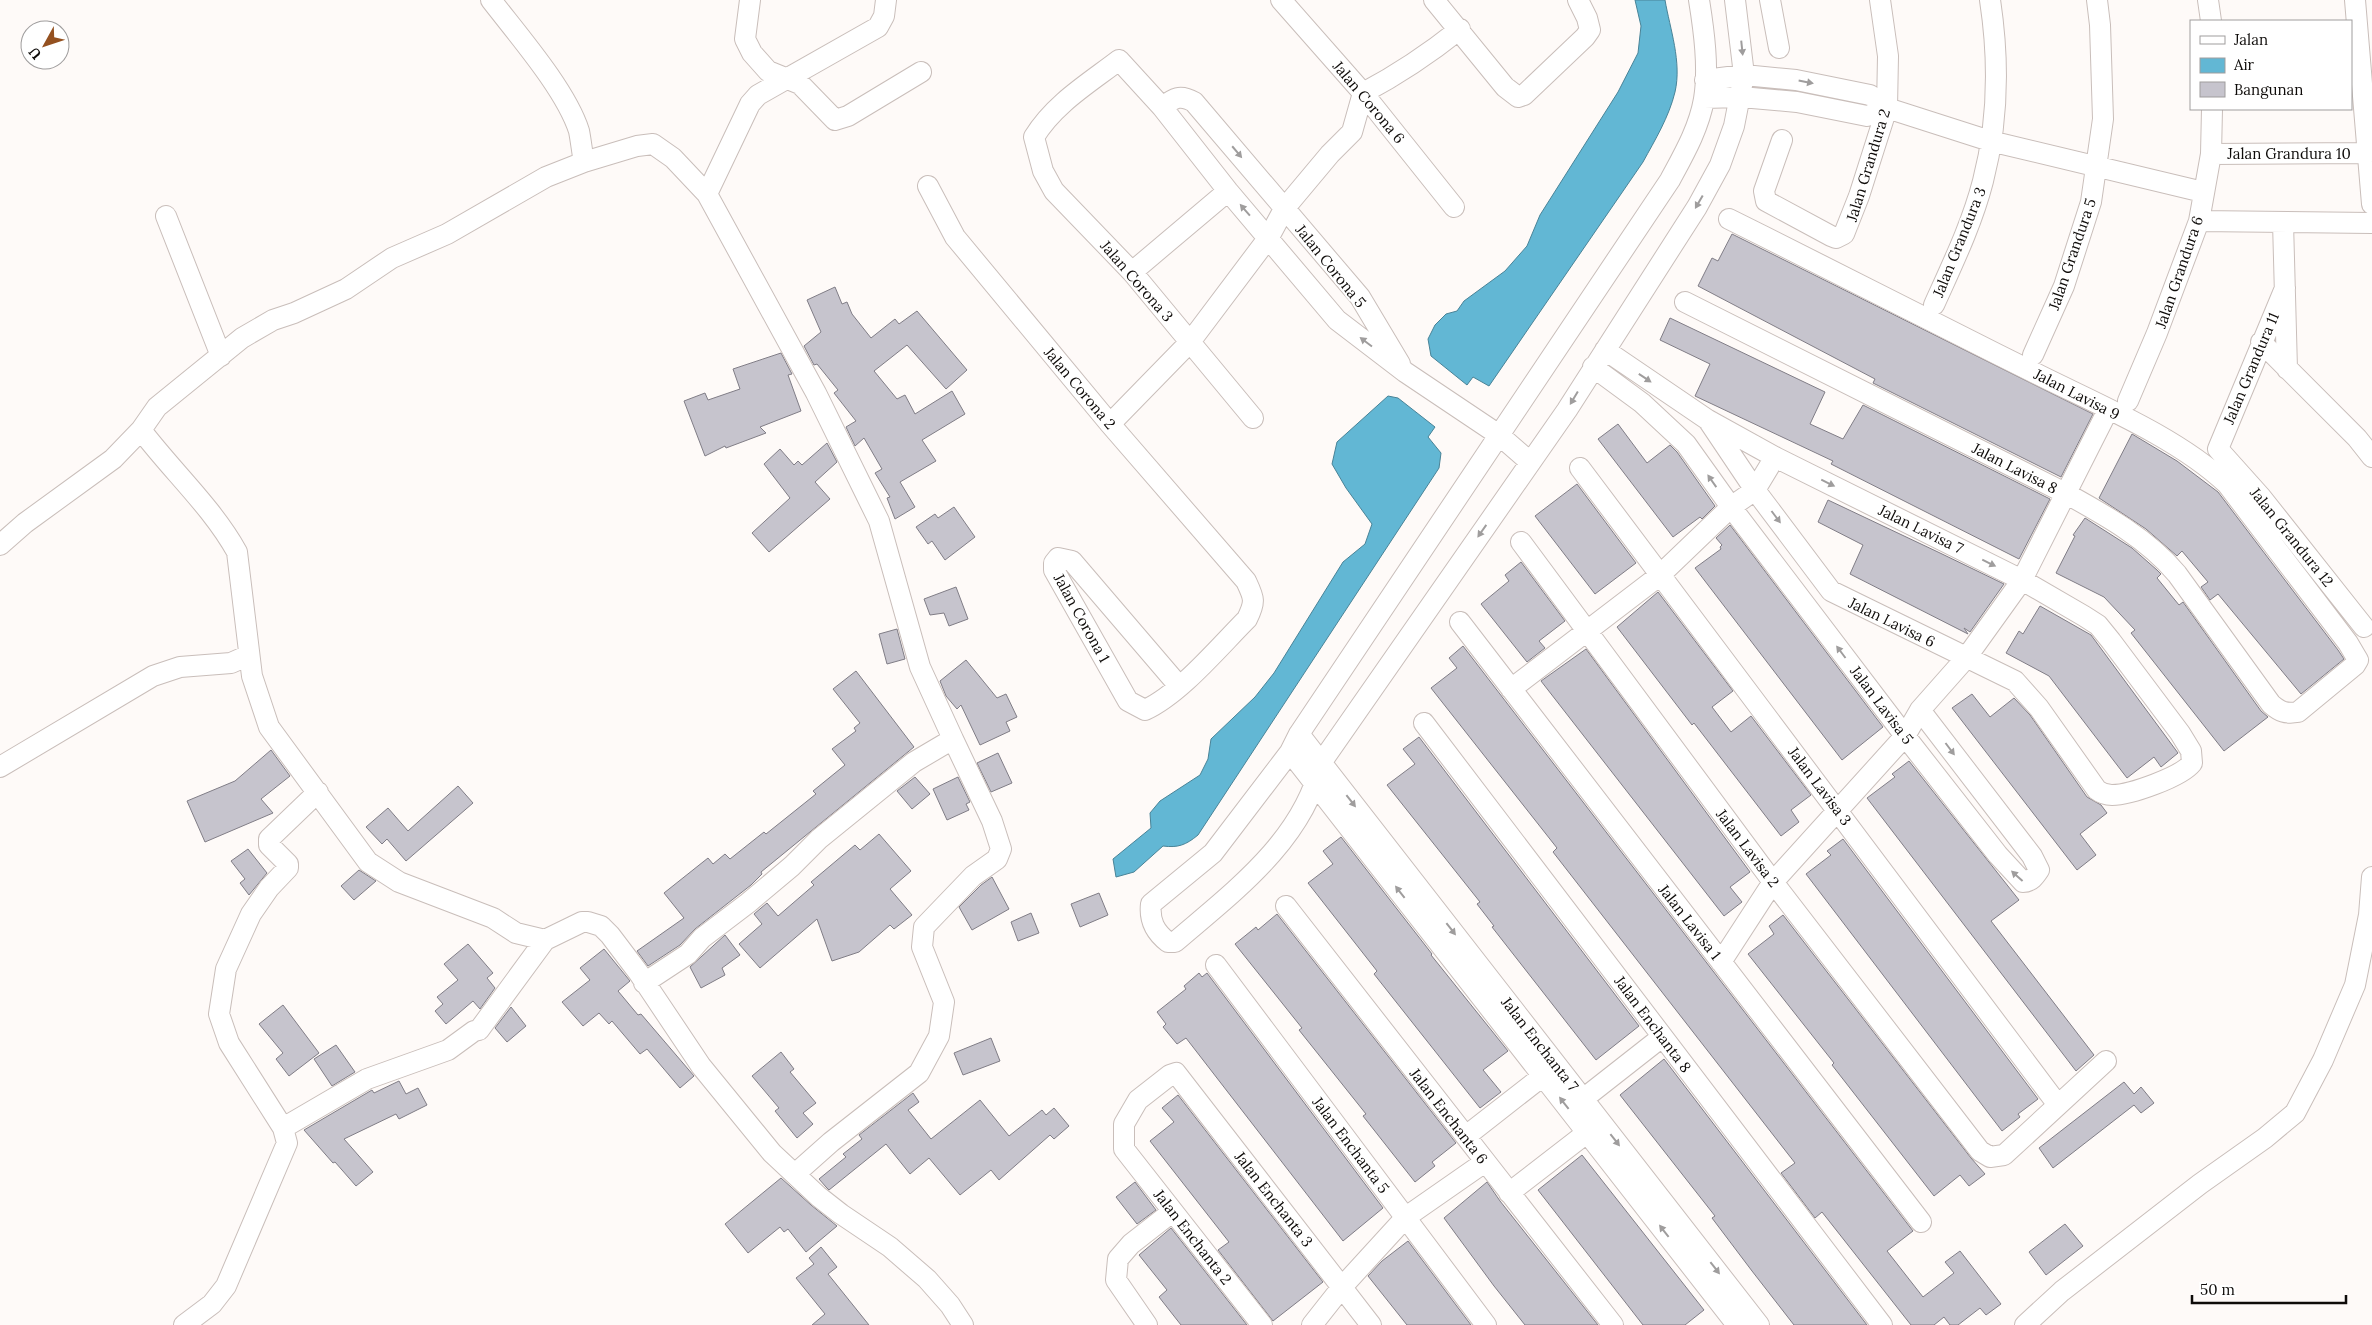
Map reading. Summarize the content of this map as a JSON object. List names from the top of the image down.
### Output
{
  "streets": {
    "street": [
      "Jalan Corona 6",
      "Jalan Grandura 10",
      "Jalan Grandura 2",
      "Jalan Grandura 3",
      "Jalan Grandura 5",
      "Jalan Corona 5",
      "Jalan Grandura 6",
      "Jalan Corona 3",
      "Jalan Grandura 11",
      "Jalan Corona 2",
      "Jalan Lavisa 9",
      "Jalan Lavisa 8",
      "Jalan Lavisa 7",
      "Jalan Grandura 12",
      "Jalan Corona 1",
      "Jalan Lavisa 6",
      "Jalan Lavisa 5",
      "Jalan Lavisa 3",
      "Jalan Lavisa 2",
      "Jalan Lavisa 1",
      "Jalan Enchanta 8",
      "Jalan Enchanta 7",
      "Jalan Enchanta 6",
      "Jalan Enchanta 5",
      "Jalan Enchanta 3",
      "Jalan Enchanta 2"
    ]
  },
  "crossings": [
    ["Jalan Grandura 10", "Jalan Grandura 6"],
    ["Jalan Corona 5", "Jalan Corona 3"],
    ["Jalan Grandura 11", "Jalan Grandura 12"],
    ["Jalan Corona 2", "Jalan Corona 1"],
    ["Jalan Lavisa 9", "Jalan Lavisa 8"],
    ["Jalan Lavisa 7", "Jalan Lavisa 6"],
    ["Jalan Lavisa 3", "Jalan Lavisa 2"],
    ["Jalan Enchanta 3", "Jalan Enchanta 2"]
  ],
  "one_way": ["Jalan Lavisa 7", "Jalan Lavisa 6"],
  "legend": ["Jalan", "Air", "Bangunan"],
  "scale_bar": "50 m",
  "north": "bottom left"
}
